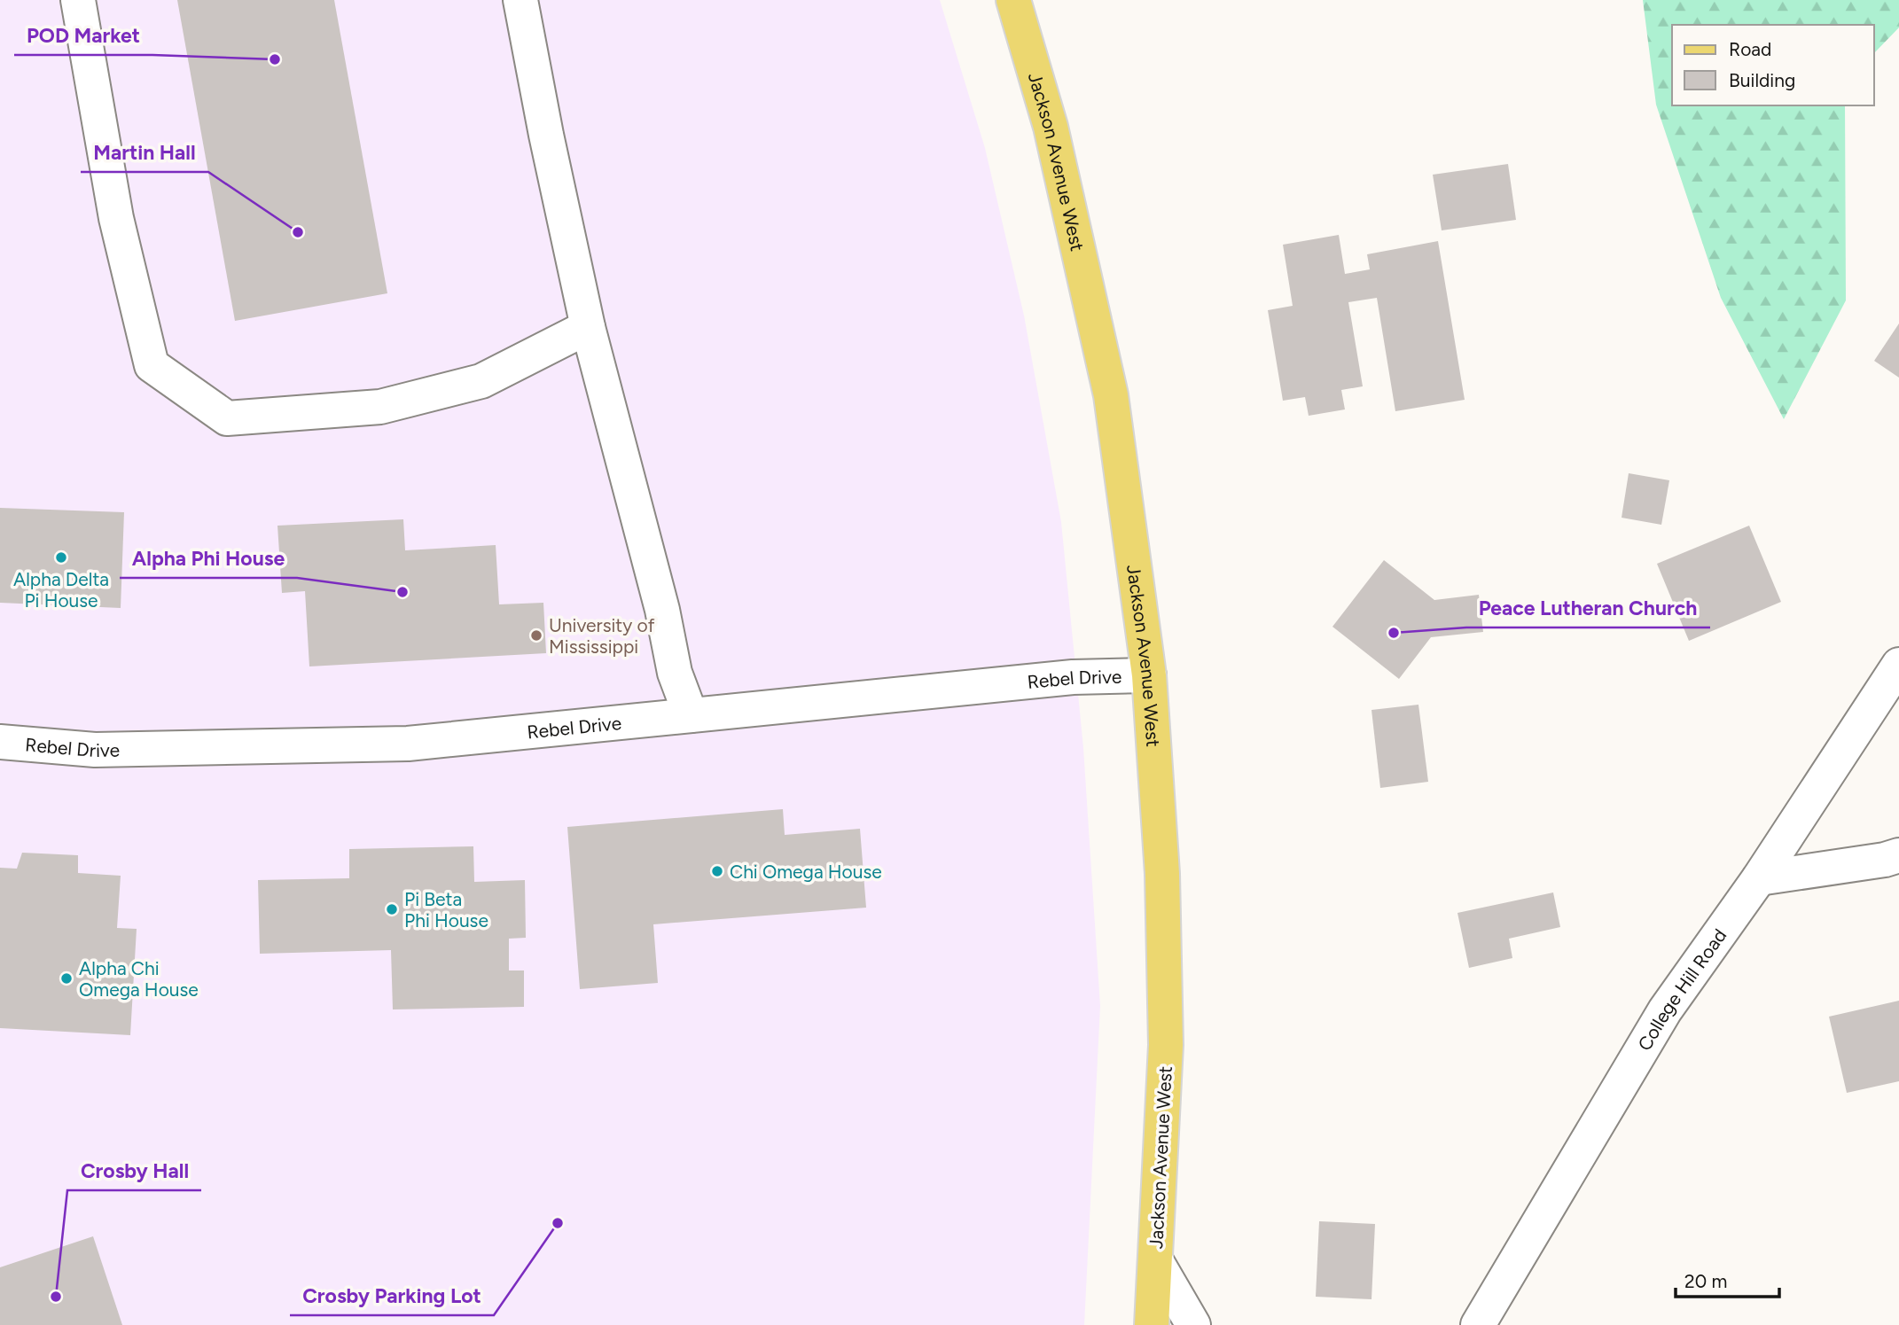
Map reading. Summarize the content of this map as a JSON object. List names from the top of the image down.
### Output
{
  "streets": {
    "main road": ["Jackson Avenue West"],
    "street": ["Rebel Drive", "College Hill Road"]
  },
  "crossings": [
    ["Jackson Avenue West", "Rebel Drive"]
  ],
  "places": [
    "POD Market",
    "Martin Hall",
    "Alpha Delta Pi House",
    "Alpha Phi House",
    "Peace Lutheran Church",
    "University of Mississippi",
    "Chi Omega House",
    "Pi Beta Phi House",
    "Alpha Chi Omega House",
    "Crosby Parking Lot",
    "Crosby Hall"
  ],
  "legend": ["Road", "Building"],
  "scale_bar": "20 m"
}
